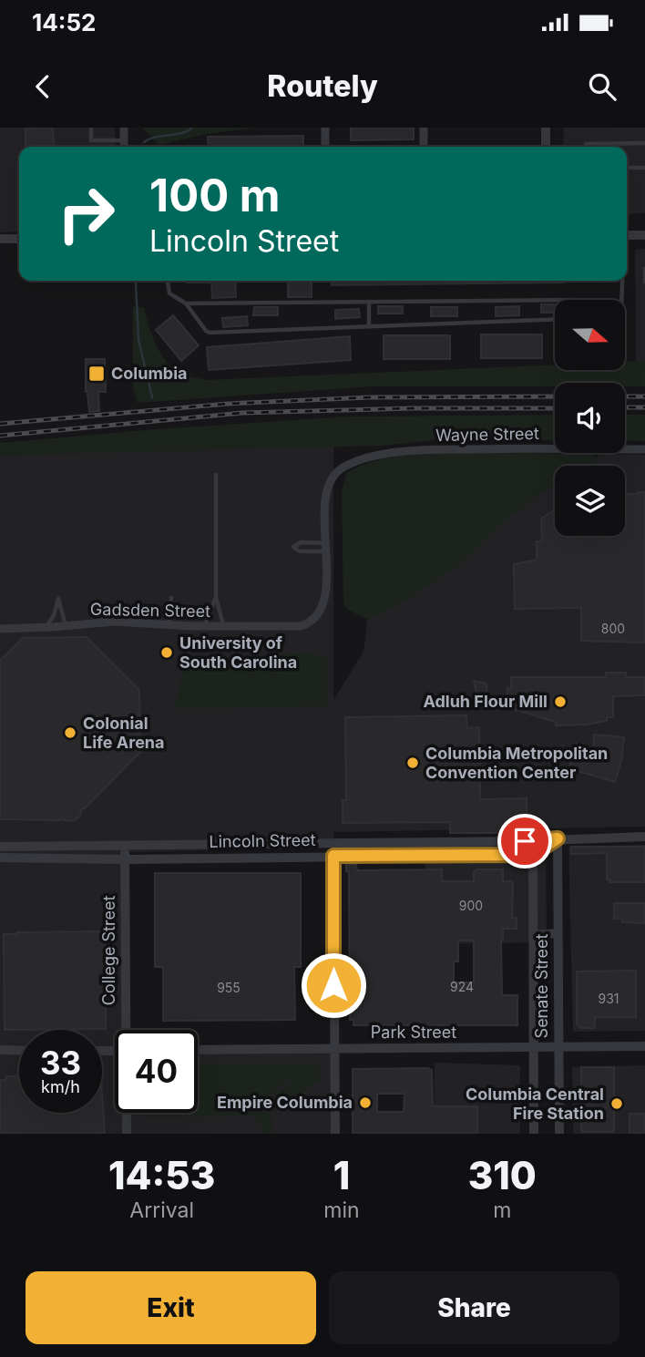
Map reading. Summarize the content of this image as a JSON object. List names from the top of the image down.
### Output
{
  "streets": {
    "street": [
      "Wayne Street",
      "Gadsden Street",
      "Lincoln Street",
      "College Street",
      "Senate Street",
      "Park Street"
    ]
  },
  "crossings": [
    ["Wayne Street", "Gadsden Street"],
    ["Lincoln Street", "College Street"],
    ["Lincoln Street", "Senate Street"],
    ["Senate Street", "Park Street"]
  ],
  "places": {
    "transit": ["Columbia"],
    "other": [
      "University of South Carolina",
      "Adluh Flour Mill",
      "Colonial Life Arena",
      "Columbia Metropolitan Convention Center",
      "Empire Columbia",
      "Columbia Central Fire Station"
    ]
  },
  "house_numbers": [
    "800",
    "900",
    "924",
    "955",
    "931"
  ],
  "north": "right",
  "page": {
    "status": "14:52",
    "header": "Routely",
    "turn": ["100 m", "Lincoln Street"],
    "speed": "33 km/h",
    "limit": "40",
    "eta": [
      "14:53",
      "Arrival",
      "1",
      "min",
      "310",
      "m"
    ],
    "buttons": ["Exit", "Share"]
  }
}
